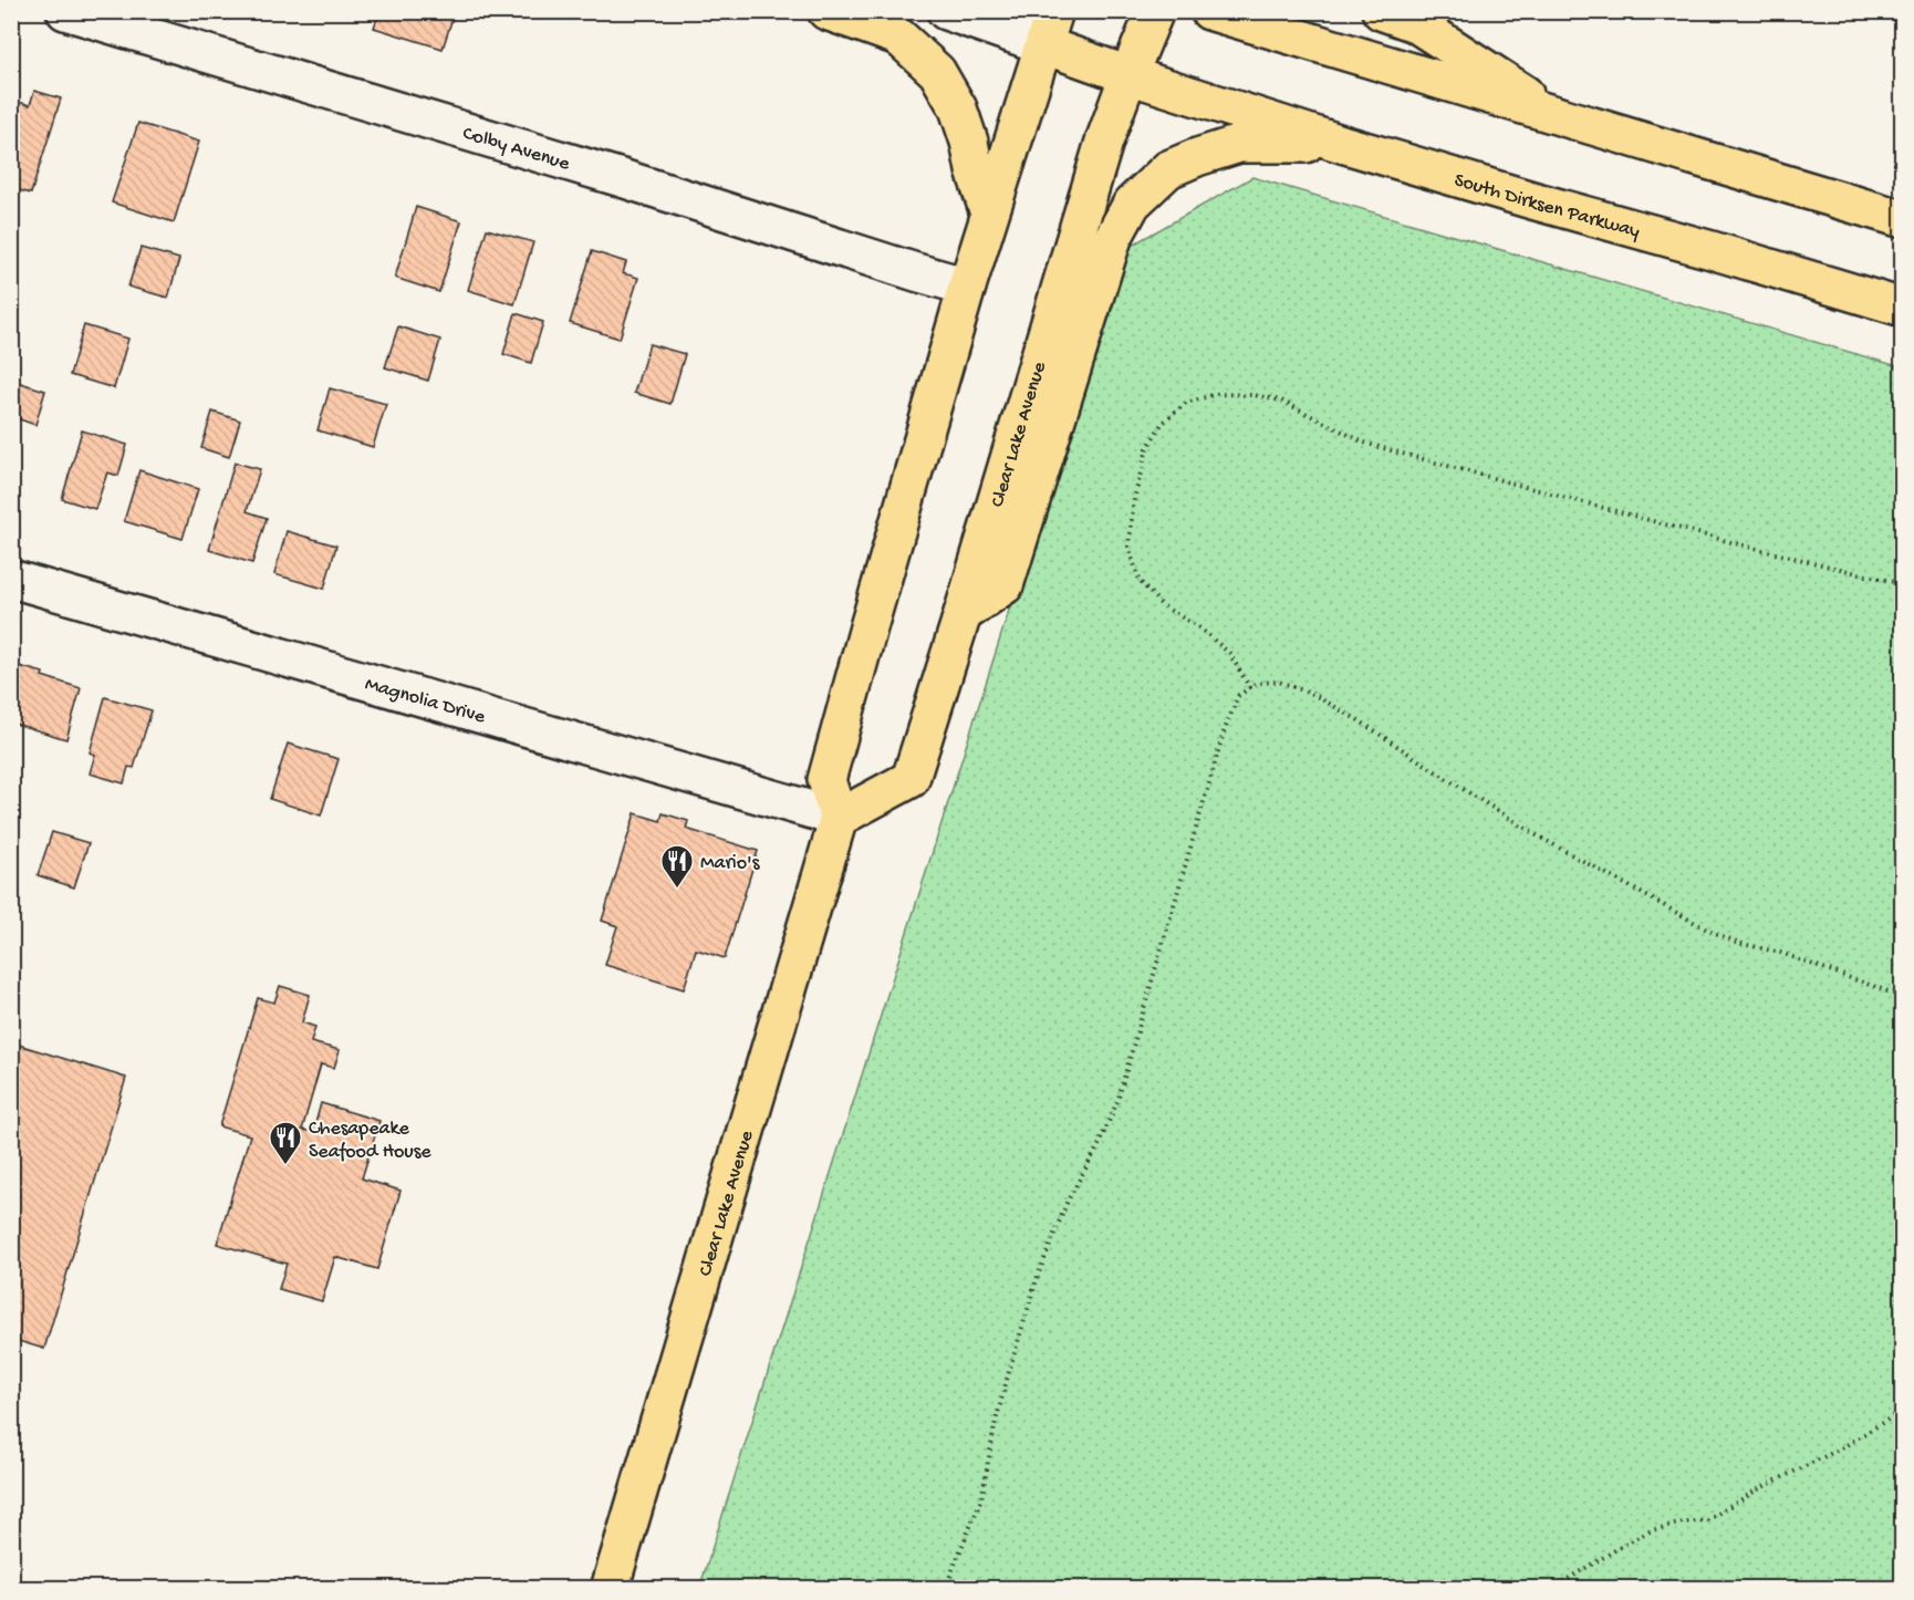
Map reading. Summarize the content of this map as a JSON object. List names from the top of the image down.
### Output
{
  "streets": {
    "main road": ["South Dirksen Parkway", "Clear Lake Avenue"],
    "street": ["Colby Avenue", "Magnolia Drive"]
  },
  "crossings": [
    ["South Dirksen Parkway", "Clear Lake Avenue"],
    ["Clear Lake Avenue", "Magnolia Drive"]
  ],
  "places": {
    "restaurant": ["Mario's", "Chesapeake Seafood House"]
  }
}
